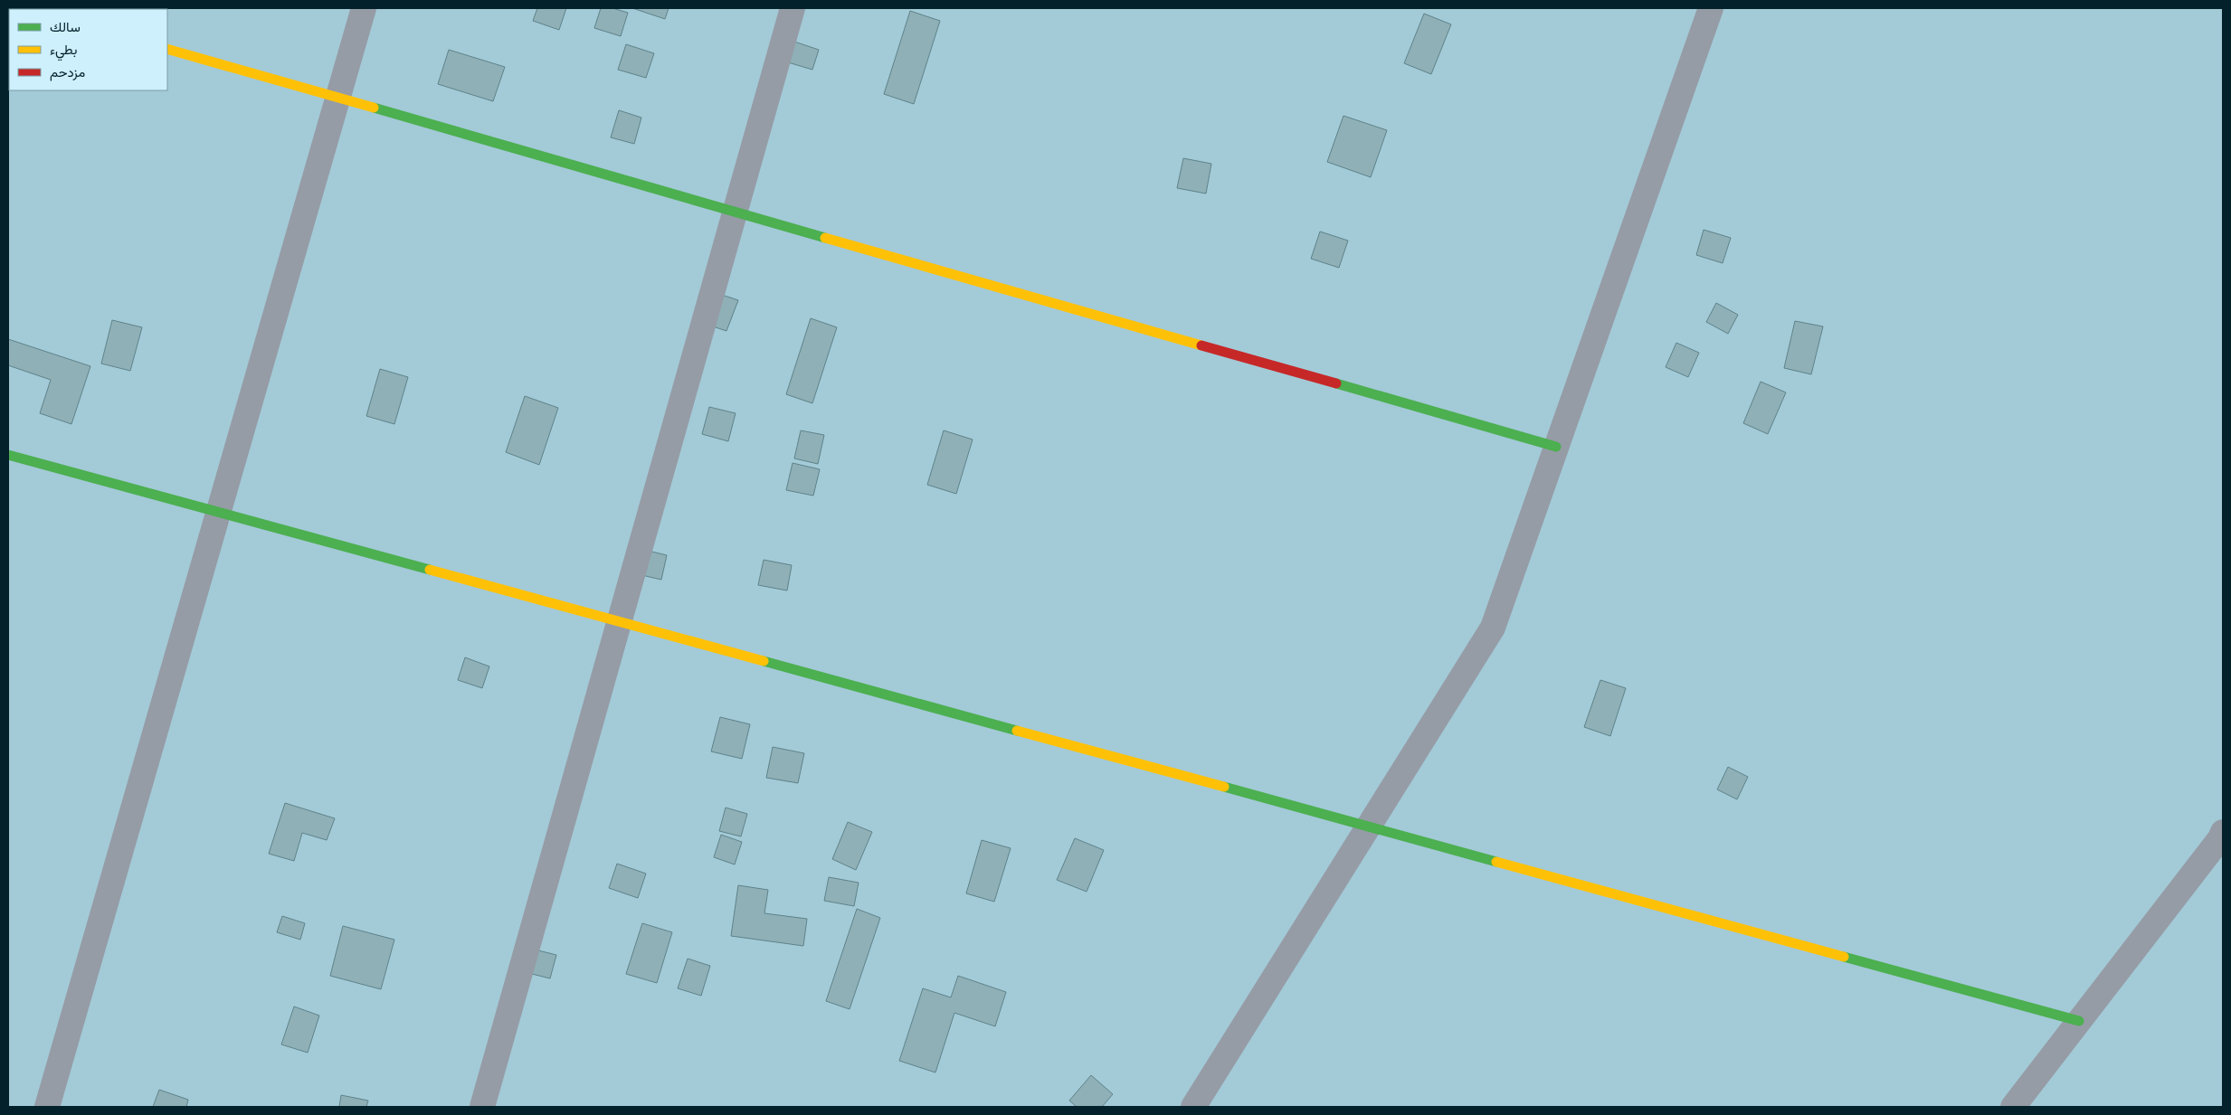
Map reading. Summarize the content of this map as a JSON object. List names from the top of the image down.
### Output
{
  "legend": ["سالك", "بطيء", "مزدحم"]
}
